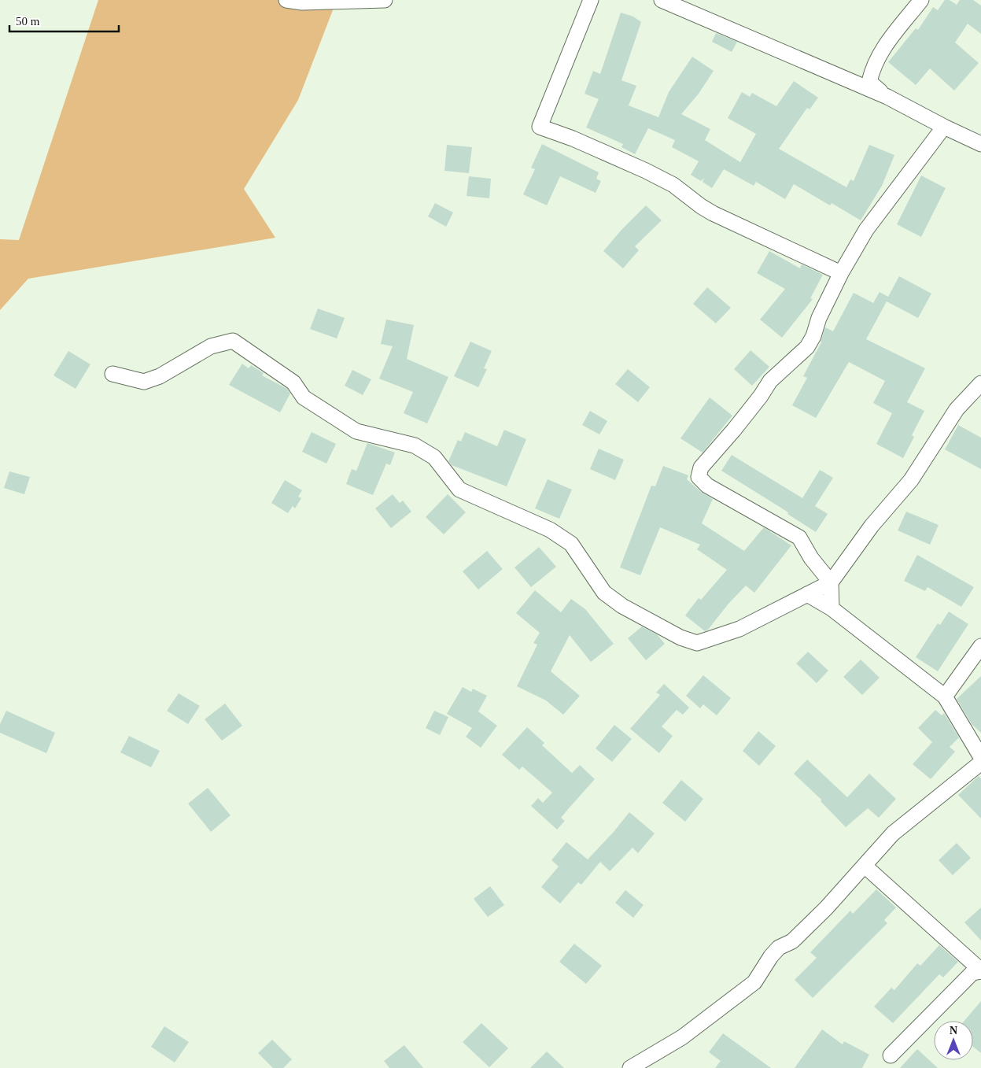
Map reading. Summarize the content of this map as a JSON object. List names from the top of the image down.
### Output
{
  "scale_bar": "50 m",
  "north": "top"
}
